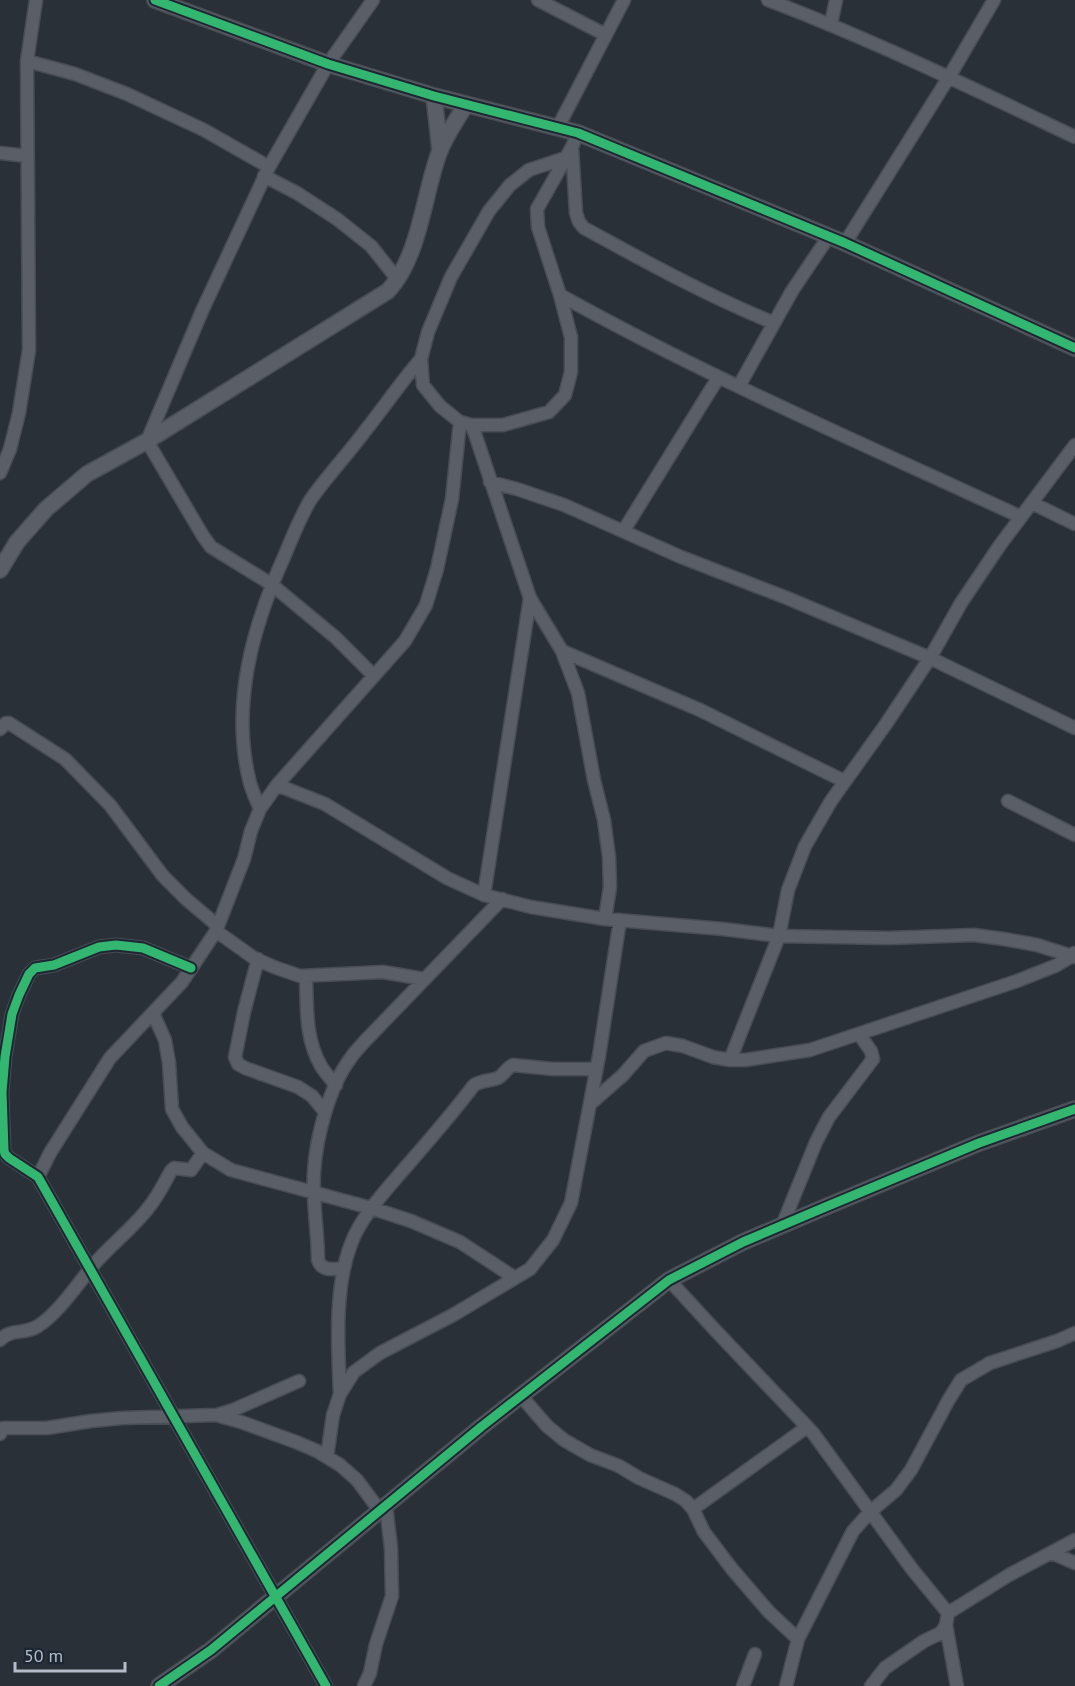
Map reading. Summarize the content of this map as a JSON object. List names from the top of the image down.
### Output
{
  "scale_bar": "50 m"
}
